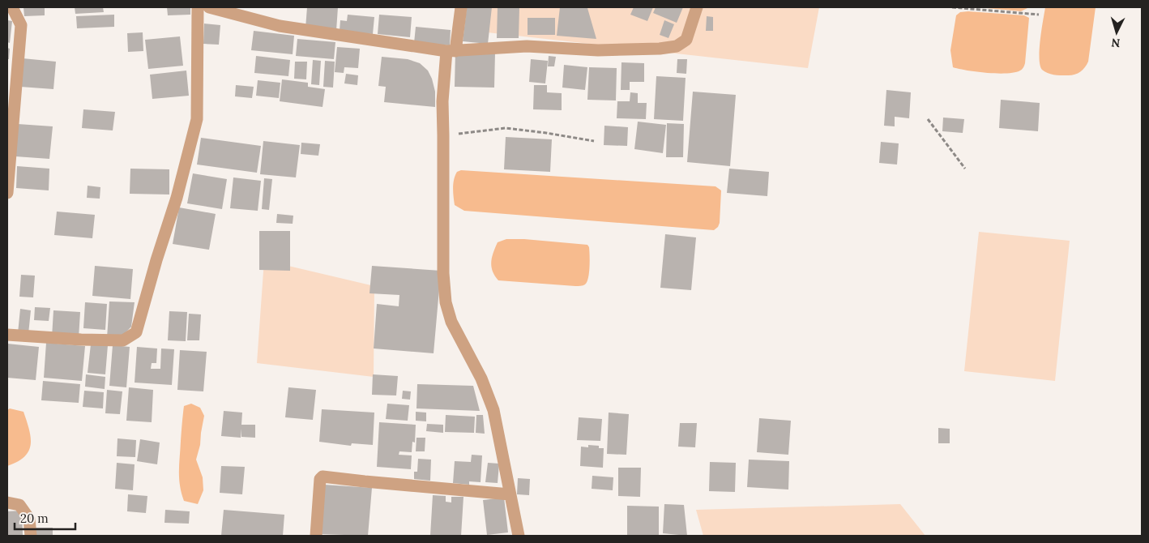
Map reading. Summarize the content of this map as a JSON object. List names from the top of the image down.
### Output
{
  "scale_bar": "20 m",
  "north": "bottom"
}
